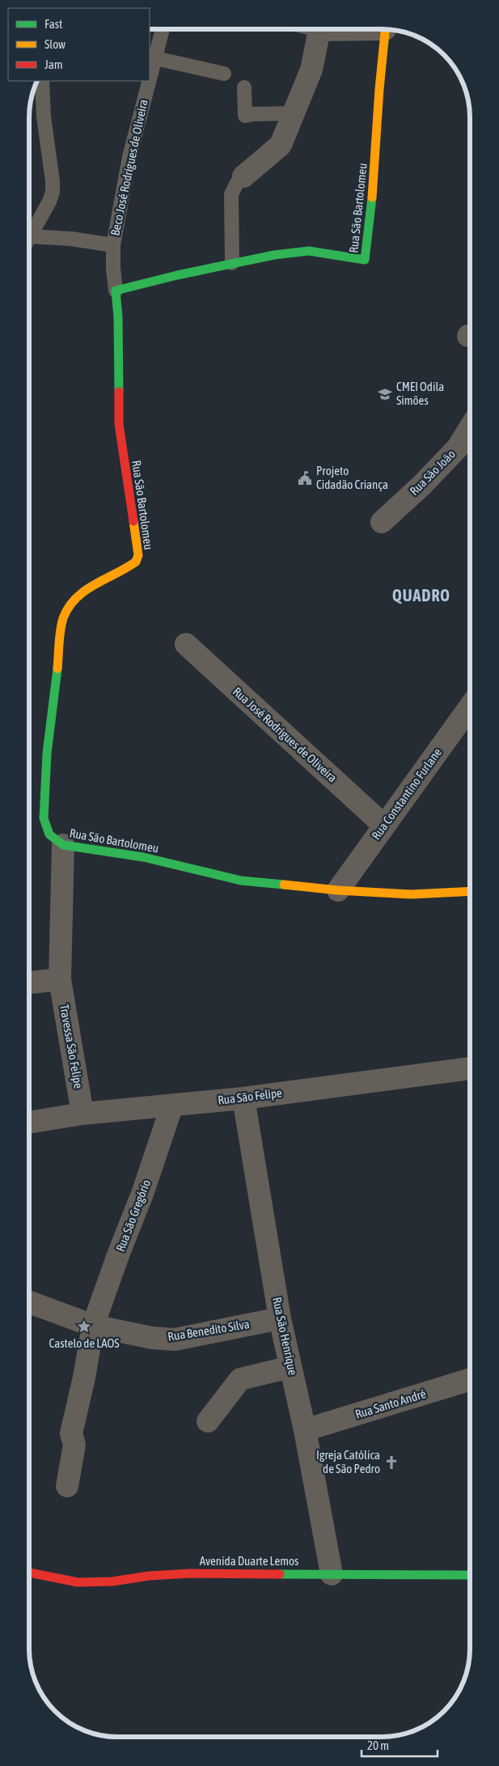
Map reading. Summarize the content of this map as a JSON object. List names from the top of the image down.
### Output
{
  "streets": {
    "street": [
      "Rua São Bartolomeu",
      "Rua São João",
      "Rua José Rodrigues de Oliveira",
      "Rua Constantino Furlane",
      "Travessa São Felipe",
      "Rua São Felipe",
      "Rua São Gregório",
      "Rua Benedito Silva",
      "Rua São Henrique",
      "Rua Santo André",
      "Avenida Duarte Lemos"
    ],
    "lane": ["Beco José Rodrigues de Oliveira"]
  },
  "crossings": [
    ["Beco José Rodrigues de Oliveira", "Rua São Bartolomeu"],
    ["Rua São Bartolomeu", "Rua Constantino Furlane"],
    ["Rua São Bartolomeu", "Travessa São Felipe"],
    ["Rua José Rodrigues de Oliveira", "Rua Constantino Furlane"],
    ["Travessa São Felipe", "Rua São Felipe"],
    ["Rua São Felipe", "Rua São Gregório"],
    ["Rua São Felipe", "Rua São Henrique"],
    ["Rua São Gregório", "Rua Benedito Silva"],
    ["Rua Benedito Silva", "Rua São Henrique"],
    ["Rua São Henrique", "Rua Santo André"],
    ["Rua São Henrique", "Avenida Duarte Lemos"]
  ],
  "districts": ["QUADRO"],
  "places": {
    "school or university": ["CMEI Odila Simões"],
    "public building": ["Projeto Cidadão Criança"],
    "place": ["Castelo de LAOS"],
    "church": ["Igreja Católica de São Pedro"]
  },
  "legend": ["Fast", "Slow", "Jam"],
  "scale_bar": "20 m"
}
